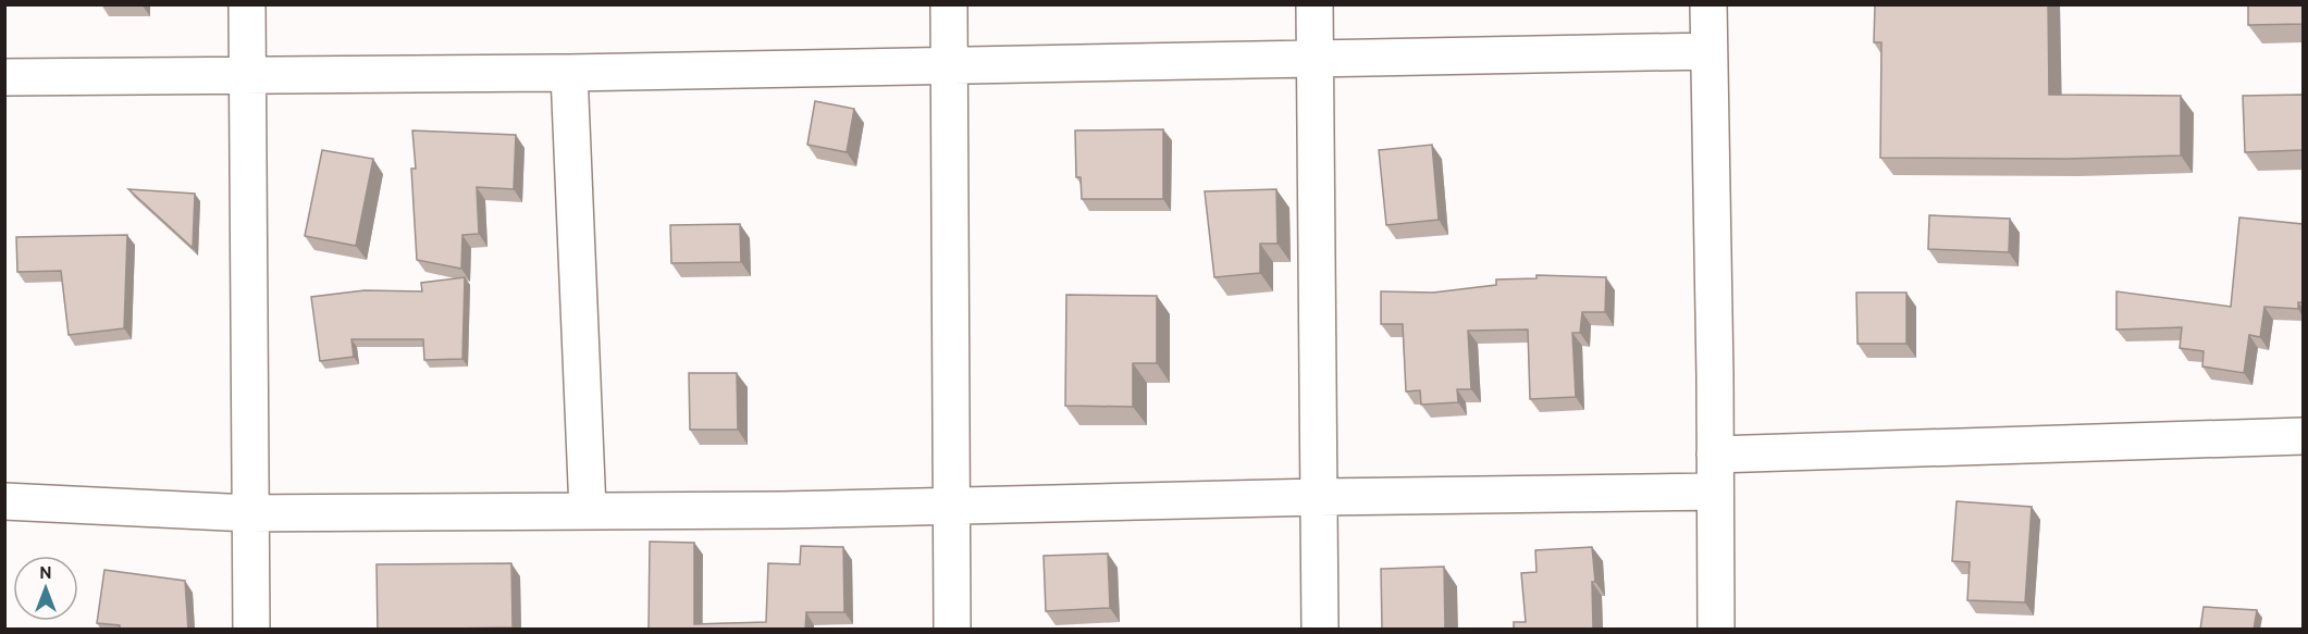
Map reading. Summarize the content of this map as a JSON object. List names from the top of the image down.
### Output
{
  "north": "top"
}
